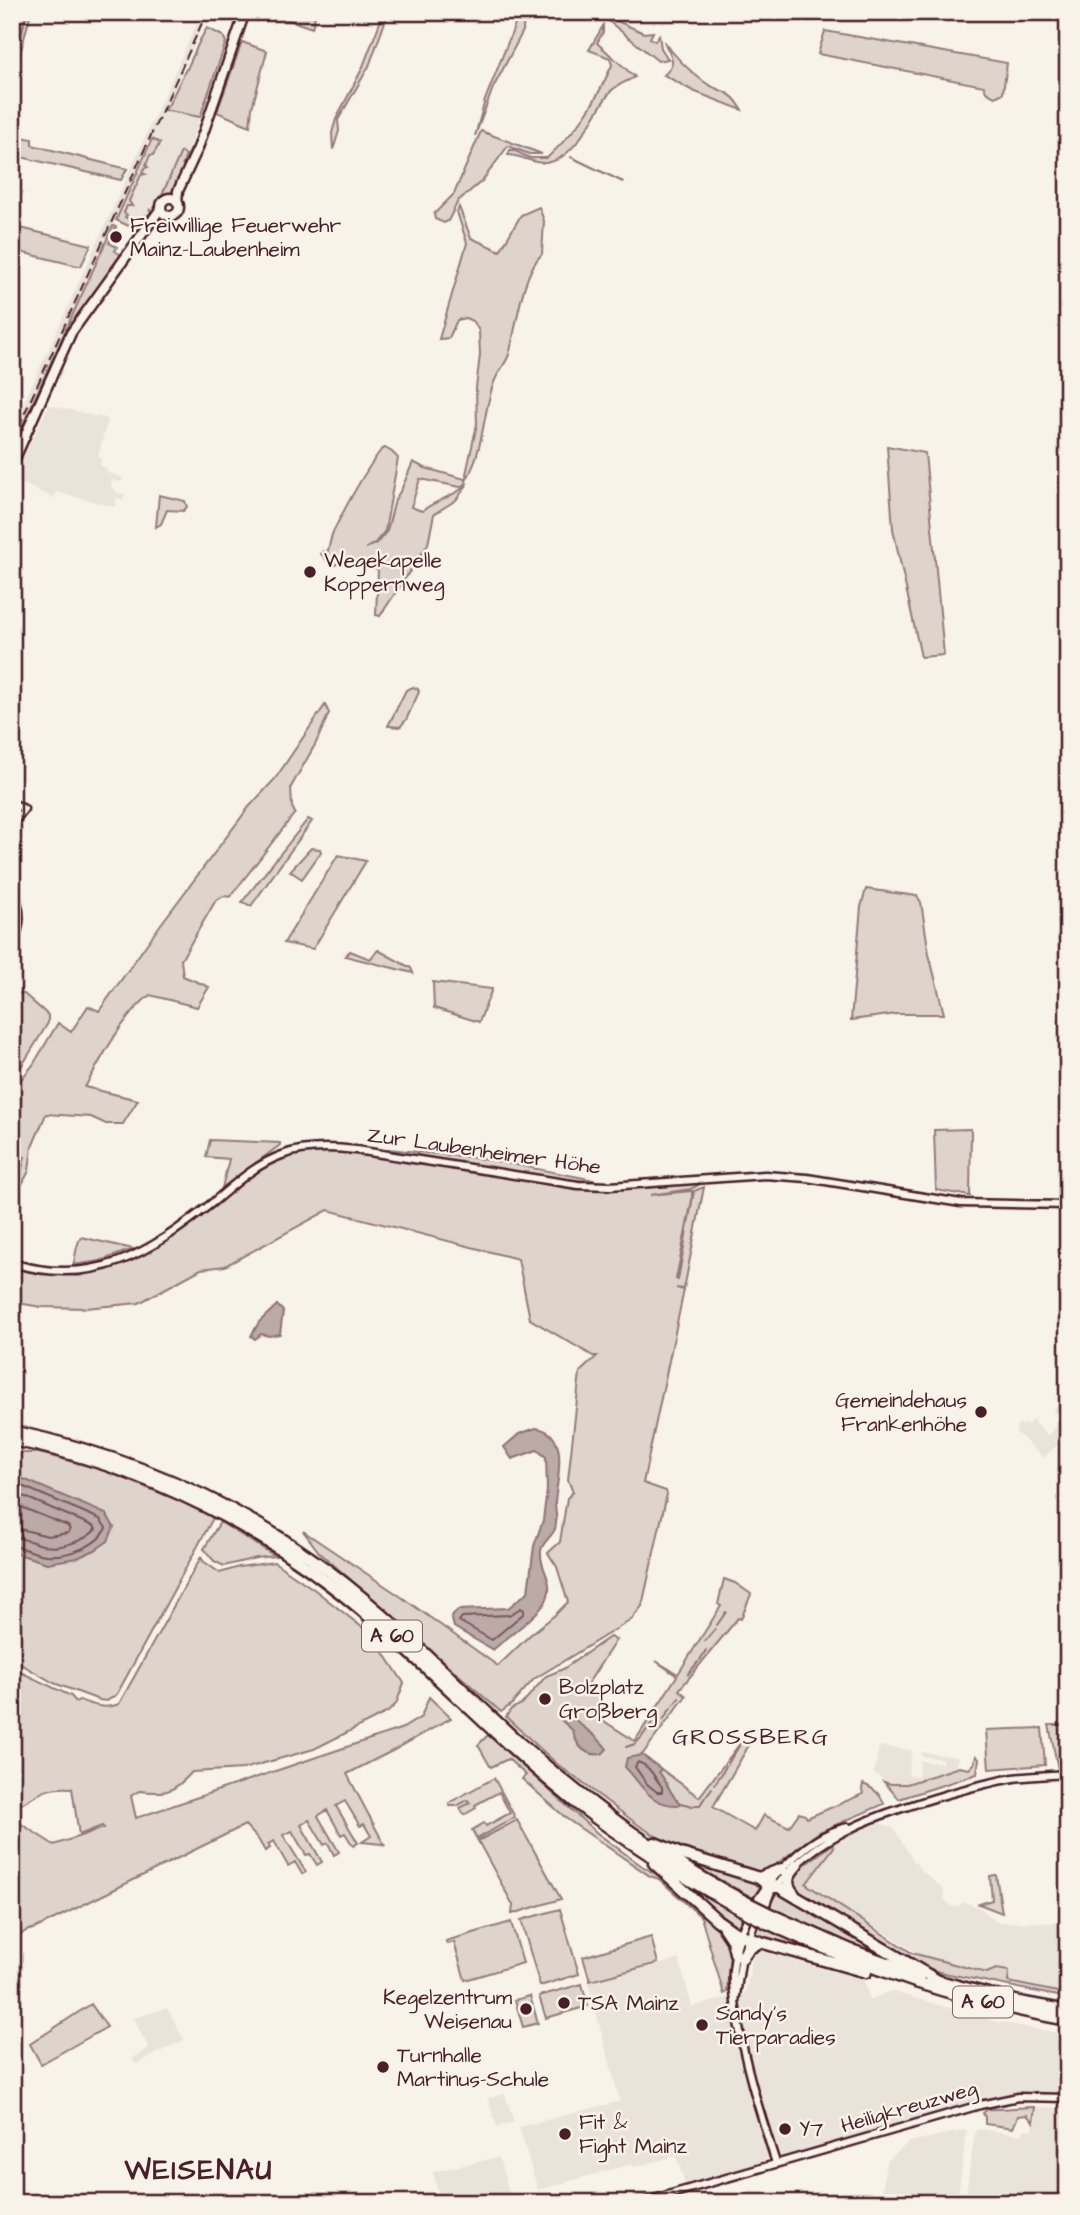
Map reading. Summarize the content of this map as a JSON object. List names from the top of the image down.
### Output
{
  "streets": {
    "highway": ["A 60"],
    "street": ["Zur Laubenheimer Höhe", "Heiligkreuzweg"]
  },
  "districts": ["GROSSBERG", "WEISENAU"],
  "places": [
    "Freiwillige Feuerwehr Mainz-Laubenheim",
    "Wegekapelle Koppernweg",
    "Gemeindehaus Frankenhöhe",
    "Bolzplatz Großberg",
    "TSA Mainz",
    "Kegelzentrum Weisenau",
    "Sandy's Tierparadies",
    "Turnhalle Martinus-Schule",
    "Y7",
    "Fit & Fight Mainz"
  ]
}
